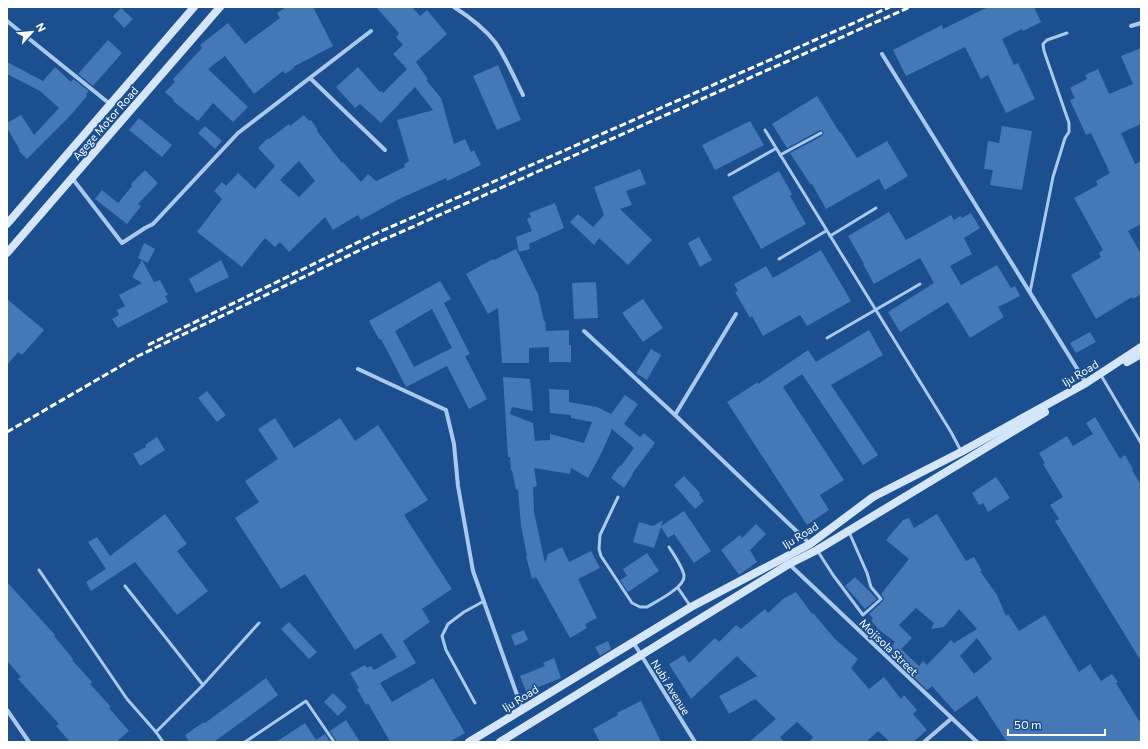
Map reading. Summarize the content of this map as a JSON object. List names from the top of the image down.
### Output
{
  "streets": {
    "main road": ["Agege Motor Road", "Iju Road"],
    "street": ["Mojisola Street", "Nubi Avenue"]
  },
  "crossings": [
    ["Iju Road", "Mojisola Street"],
    ["Iju Road", "Nubi Avenue"]
  ],
  "scale_bar": "50 m",
  "north": "top right"
}
